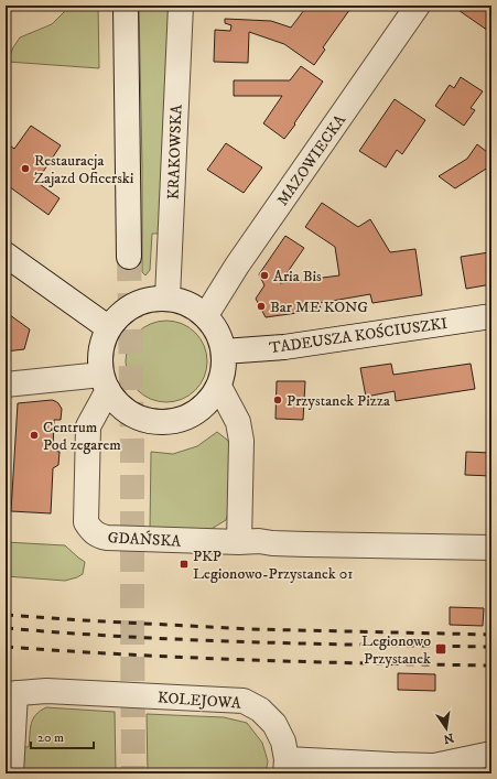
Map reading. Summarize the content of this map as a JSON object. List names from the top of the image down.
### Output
{
  "streets": {
    "street": [
      "KRAKOWSKA",
      "MAZOWIECKA",
      "TADEUSZA KOŚCIUSZKI",
      "GDAŃSKA",
      "KOLEJOWA"
    ]
  },
  "crossings": [
    ["KRAKOWSKA", "MAZOWIECKA"],
    ["KRAKOWSKA", "TADEUSZA KOŚCIUSZKI"],
    ["KRAKOWSKA", "GDAŃSKA"],
    ["MAZOWIECKA", "TADEUSZA KOŚCIUSZKI"],
    ["MAZOWIECKA", "GDAŃSKA"],
    ["TADEUSZA KOŚCIUSZKI", "GDAŃSKA"]
  ],
  "places": {
    "other": [
      "Restauracja Zajazd Oficerski",
      "Aria Bis",
      "Bar ME KONG",
      "Przystanek Pizza",
      "Centrum Pod zegarem"
    ],
    "transit": ["PKP Legionowo-Przystanek 01", "Legionowo Przystanek"]
  },
  "scale_bar": "20 m",
  "north": "bottom"
}
